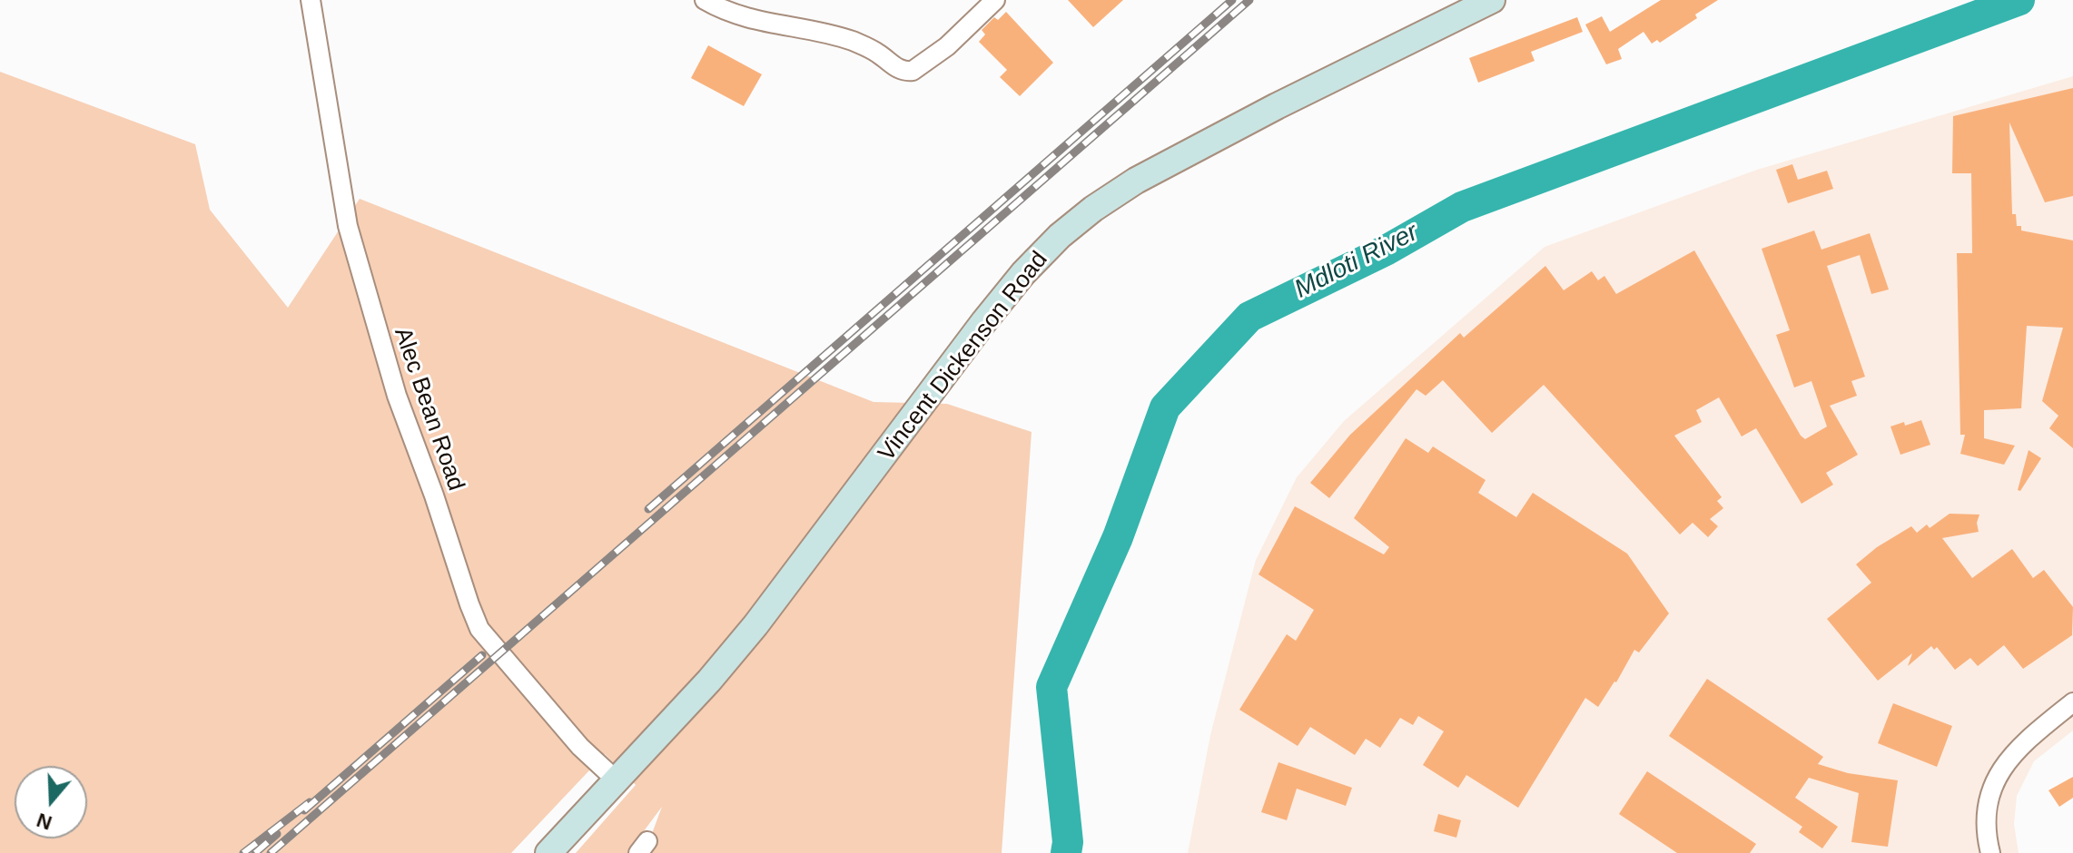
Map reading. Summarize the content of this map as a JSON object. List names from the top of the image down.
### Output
{
  "streets": {
    "main road": ["Vincent Dickenson Road"],
    "street": ["Alec Bean Road"]
  },
  "crossings": [
    ["Vincent Dickenson Road", "Alec Bean Road"]
  ],
  "water": ["Mdloti River"],
  "north": "bottom"
}
